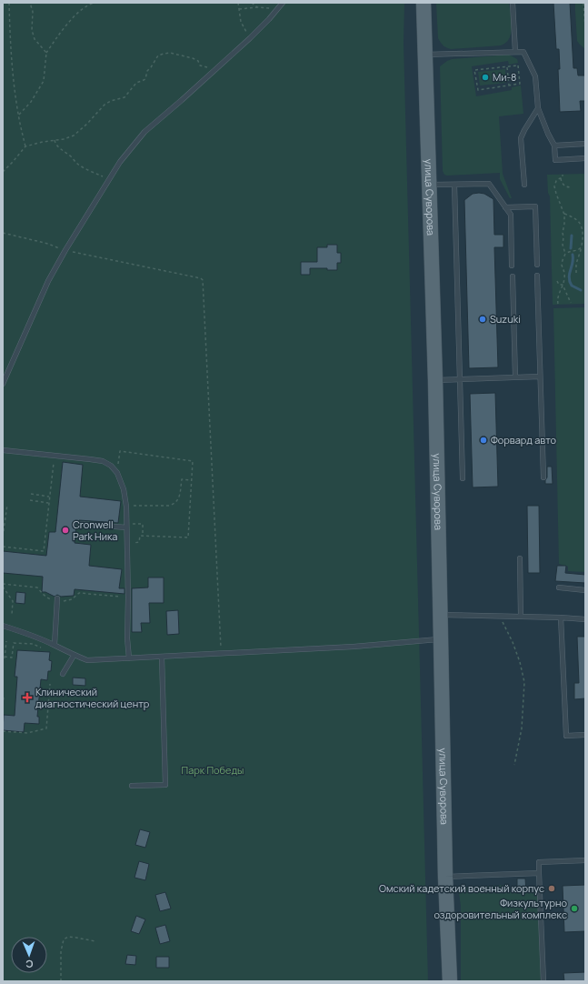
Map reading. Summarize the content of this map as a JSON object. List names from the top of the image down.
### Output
{
  "streets": {
    "main road": ["улица Суворова"]
  },
  "parks": ["Парк Победы"],
  "places": {
    "other": [
      "Ми-8",
      "Suzuki",
      "Форвард авто",
      "Cronwell Park Ника",
      "Омский кадетский военный корпус",
      "Физкультурно оздоровительный комплекс"
    ],
    "health": ["Клинический диагностический центр"]
  },
  "north": "bottom"
}
